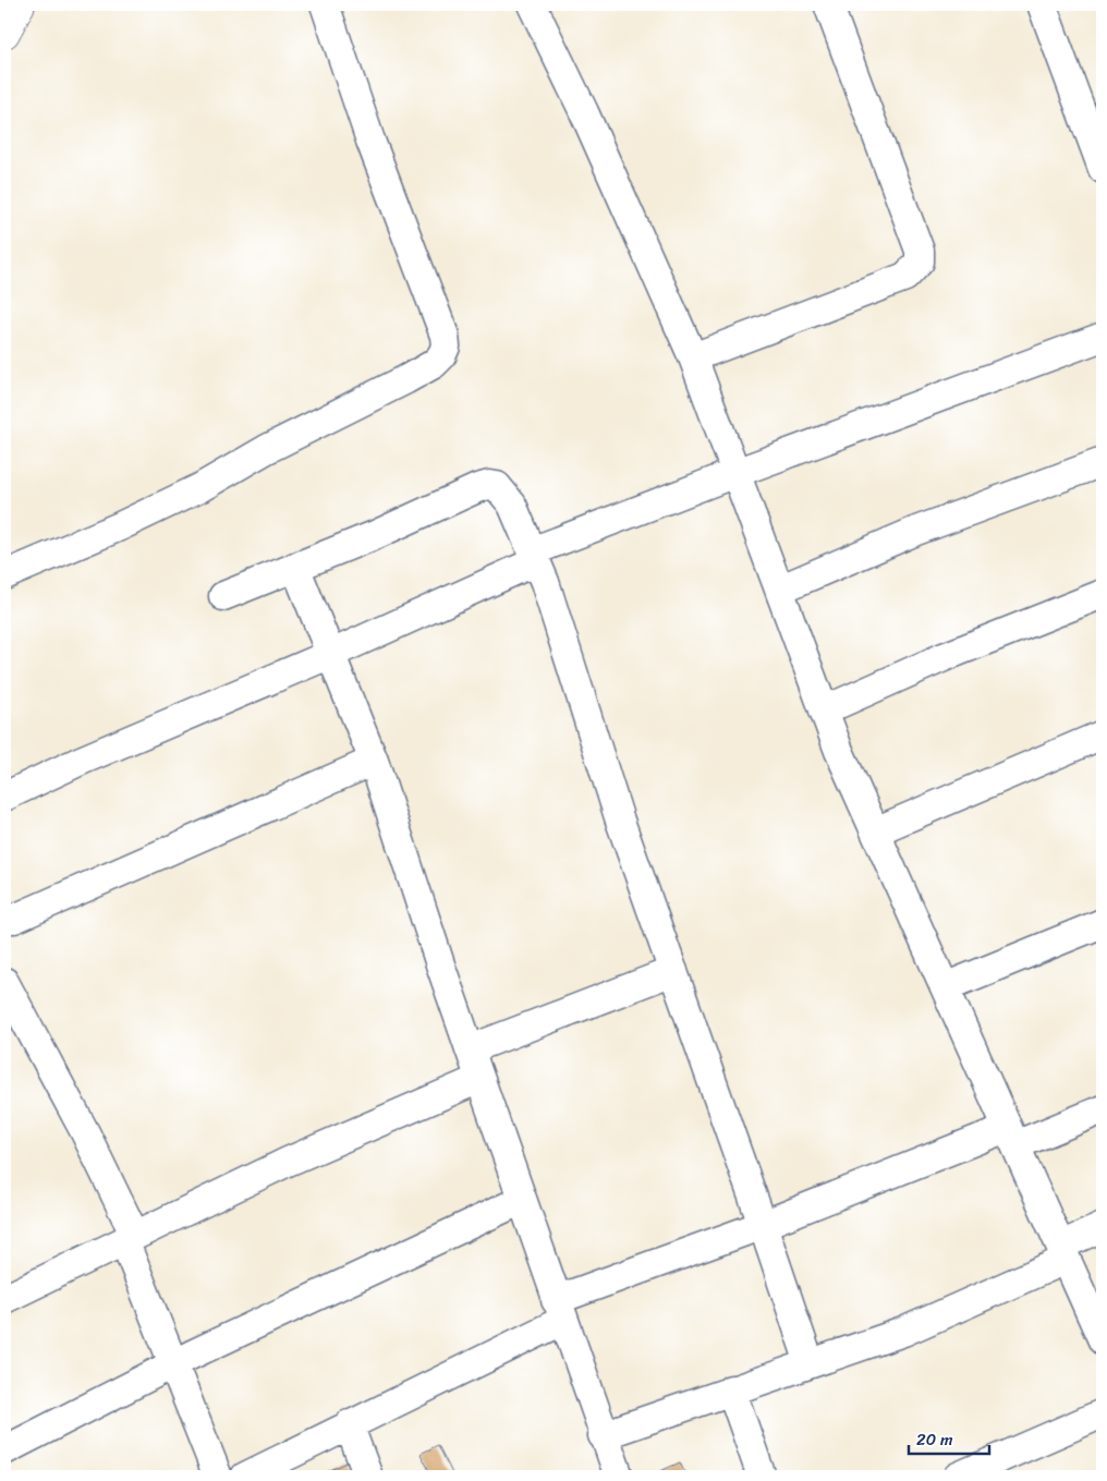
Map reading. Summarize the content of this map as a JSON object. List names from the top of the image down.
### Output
{
  "scale_bar": "20 m"
}
